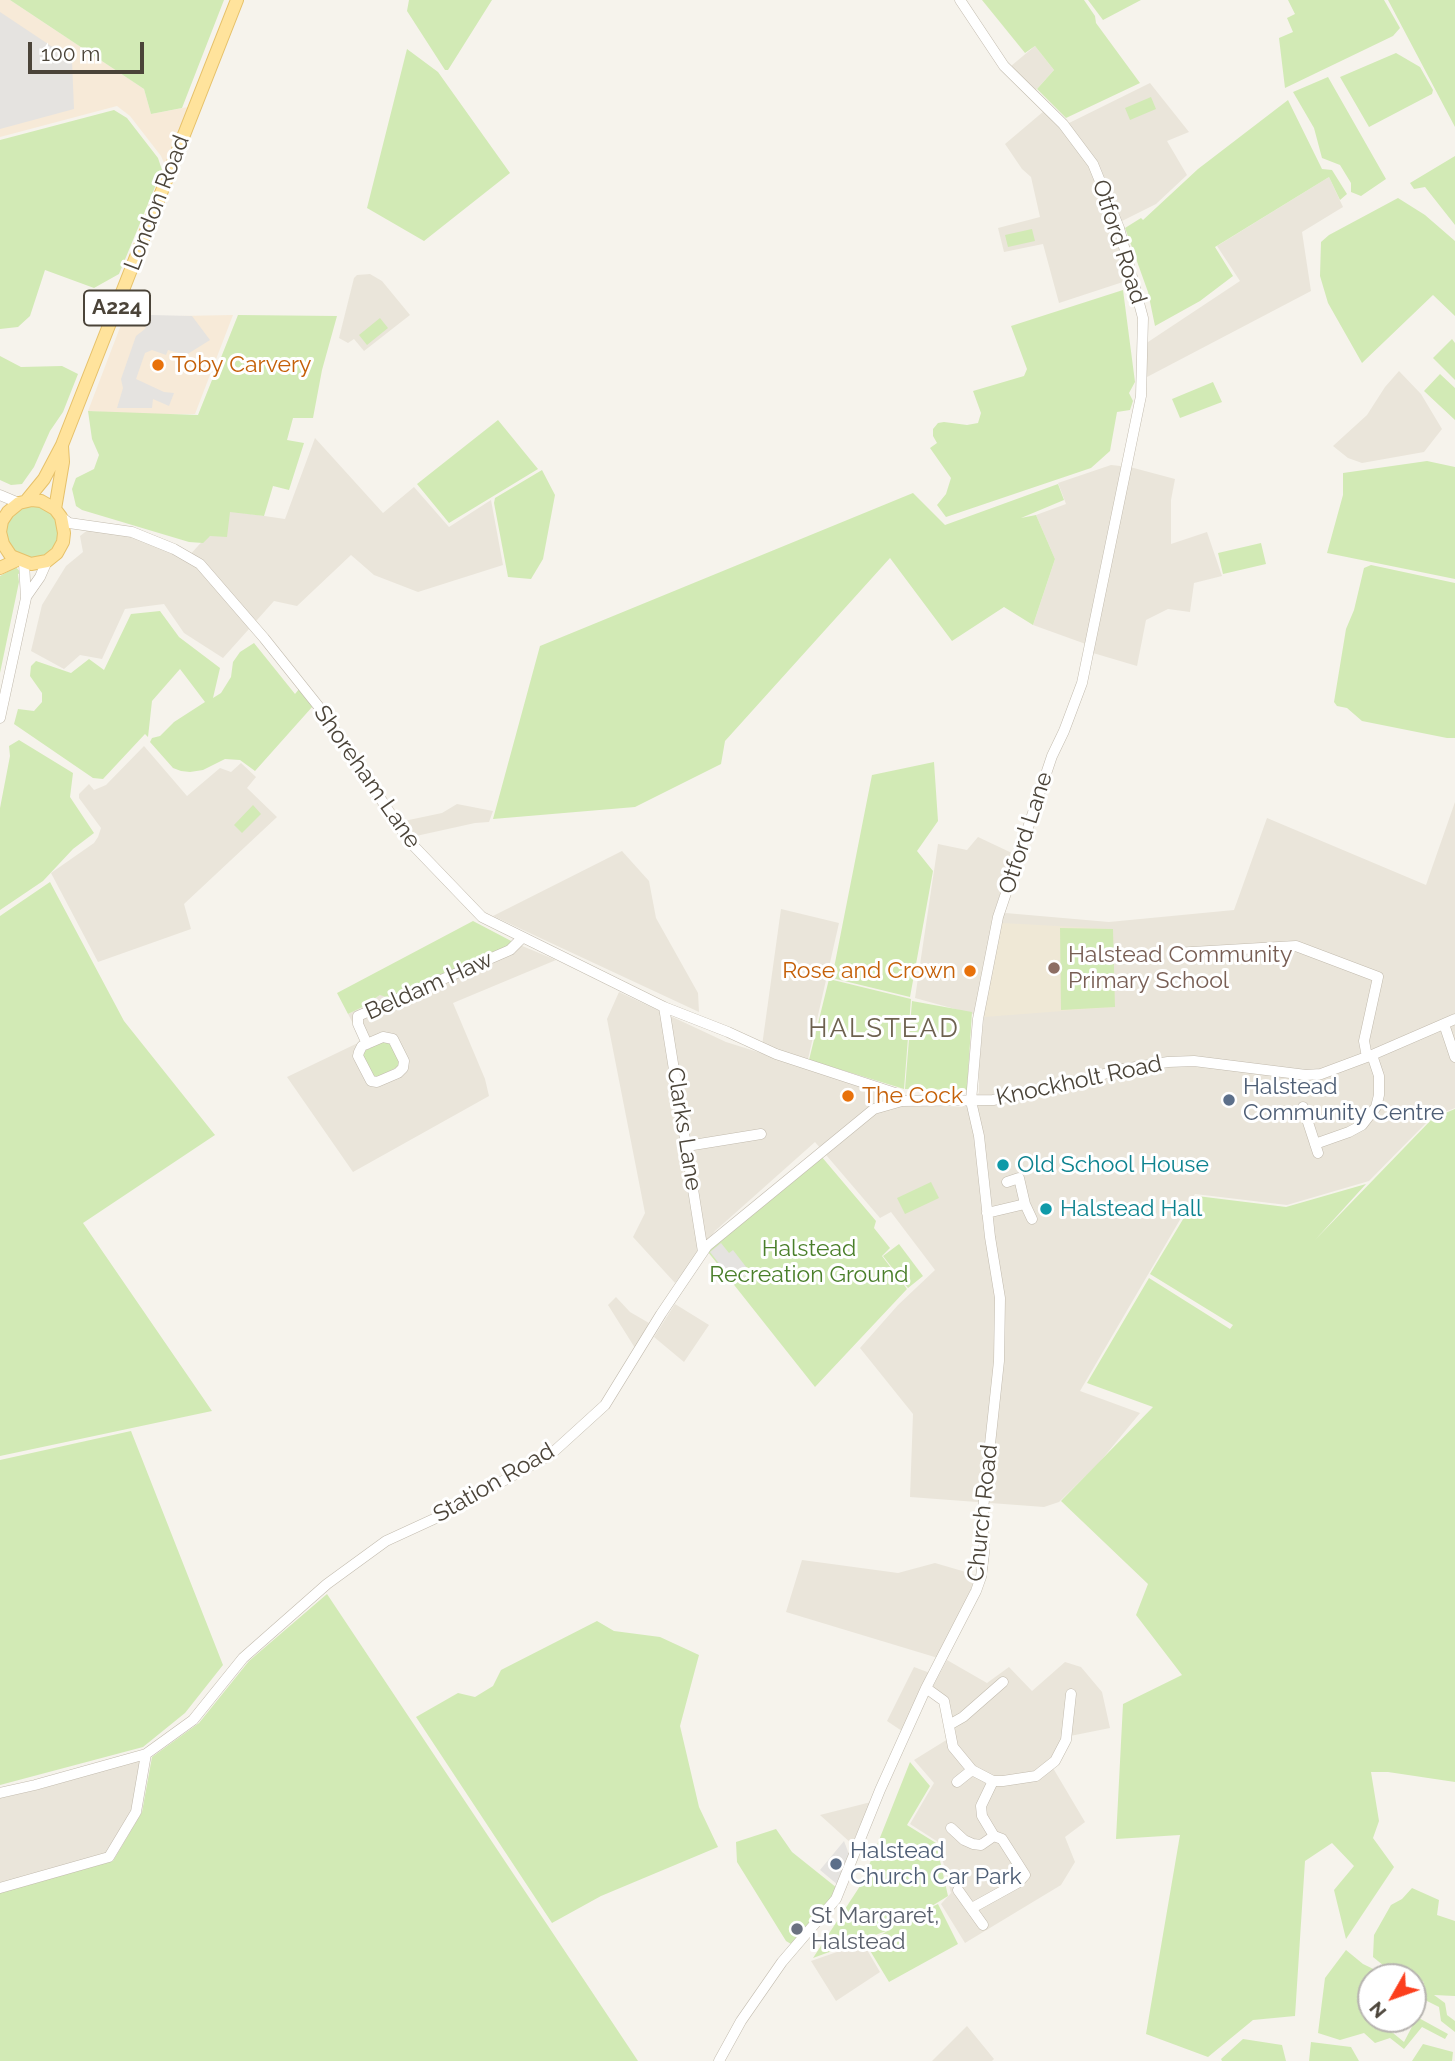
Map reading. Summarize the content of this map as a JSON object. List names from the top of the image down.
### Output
{
  "streets": {
    "main road": ["London Road", "A224"],
    "street": [
      "Otford Road",
      "Shoreham Lane",
      "Otford Lane",
      "Beldam Haw",
      "Knockholt Road",
      "Clarks Lane",
      "Station Road",
      "Church Road"
    ]
  },
  "crossings": [
    ["London Road", "Shoreham Lane"],
    ["Otford Road", "Otford Lane"],
    ["Shoreham Lane", "Beldam Haw"],
    ["Shoreham Lane", "Knockholt Road"],
    ["Shoreham Lane", "Clarks Lane"],
    ["Shoreham Lane", "Station Road"],
    ["Otford Lane", "Knockholt Road"],
    ["Otford Lane", "Church Road"],
    ["Knockholt Road", "Station Road"],
    ["Knockholt Road", "Church Road"],
    ["Clarks Lane", "Station Road"]
  ],
  "districts": ["HALSTEAD"],
  "parks": ["Halstead Recreation Ground"],
  "places": [
    "Toby Carvery",
    "Halstead Community Primary School",
    "Rose and Crown",
    "The Cock",
    "Halstead Community Centre",
    "Old School House",
    "Halstead Hall",
    "Halstead Church Car Park",
    "St Margaret, Halstead"
  ],
  "scale_bar": "100 m",
  "north": "bottom left"
}
